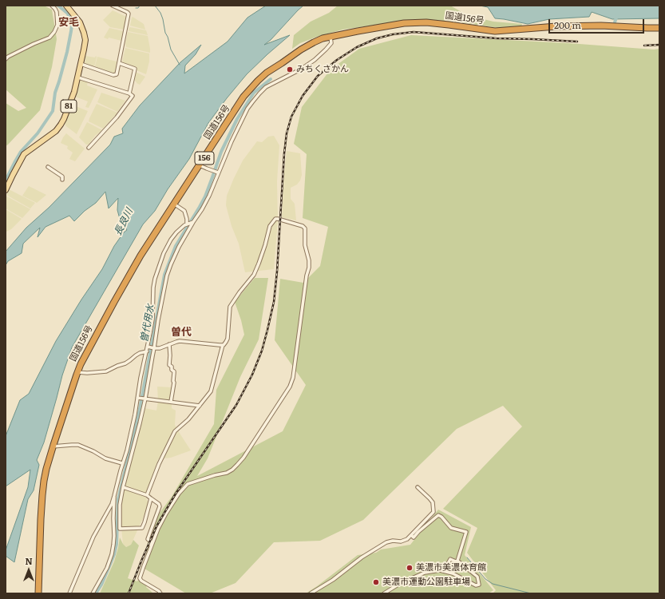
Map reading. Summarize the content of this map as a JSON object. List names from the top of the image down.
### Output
{
  "streets": {
    "highway": ["国道156号", "156"],
    "main road": ["81"]
  },
  "districts": ["安毛", "曽代"],
  "water": ["長良川", "曽代用水"],
  "places": ["みちくさかん", "美濃市美濃体育館", "美濃市運動公園駐車場"],
  "scale_bar": "200 m",
  "north": "top"
}
